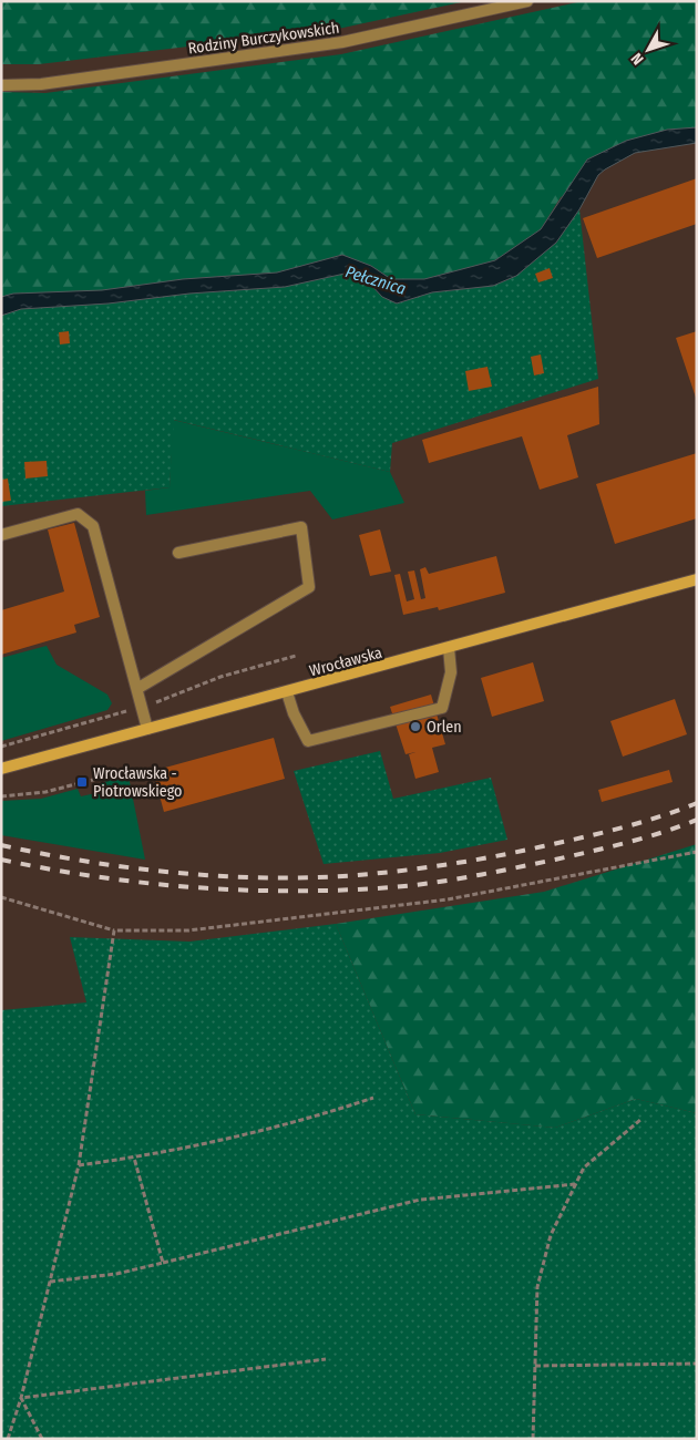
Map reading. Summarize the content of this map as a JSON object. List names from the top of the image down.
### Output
{
  "streets": {
    "main road": ["Wrocławska"],
    "street": ["Rodziny Burczykowskich"]
  },
  "water": ["Pełcznica"],
  "places": {
    "other": ["Orlen"],
    "transit": ["Wrocławska - Piotrowskiego"]
  },
  "north": "bottom left"
}
